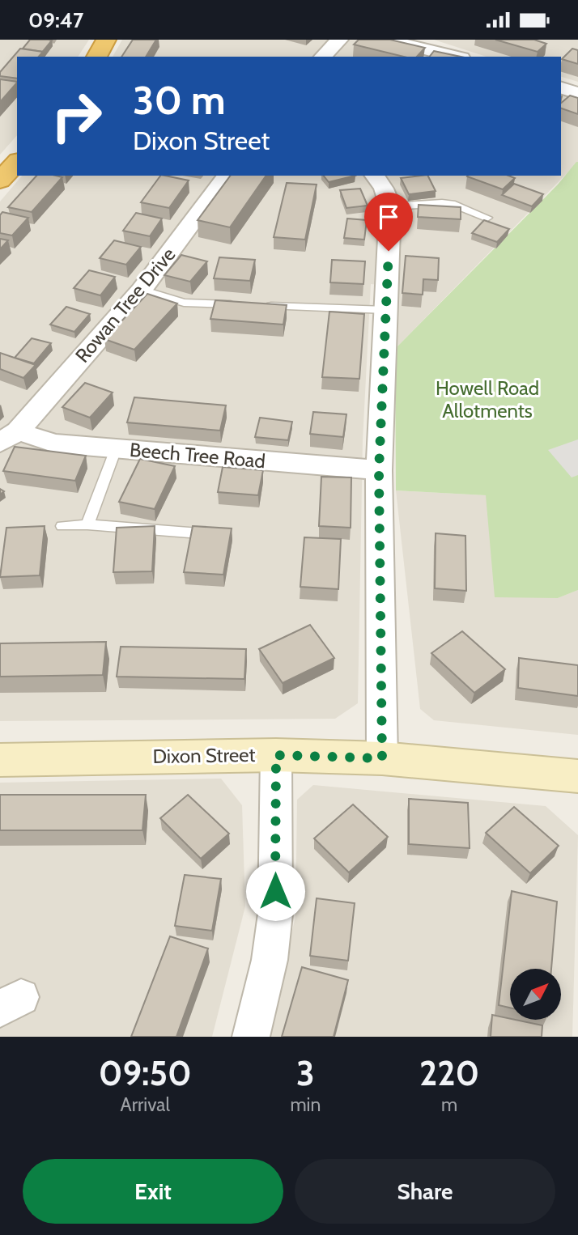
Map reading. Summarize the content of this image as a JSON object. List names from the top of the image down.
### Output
{
  "streets": {
    "street": ["Rowan Tree Drive", "Beech Tree Road", "Dixon Street"]
  },
  "crossings": [
    ["Rowan Tree Drive", "Beech Tree Road"]
  ],
  "parks": ["Howell Road Allotments"],
  "north": "top right",
  "page": {
    "status": "09:47",
    "turn": ["30 m", "Dixon Street"],
    "eta": [
      "09:50",
      "Arrival",
      "3",
      "min",
      "220",
      "m"
    ],
    "buttons": ["Exit", "Share"]
  }
}
